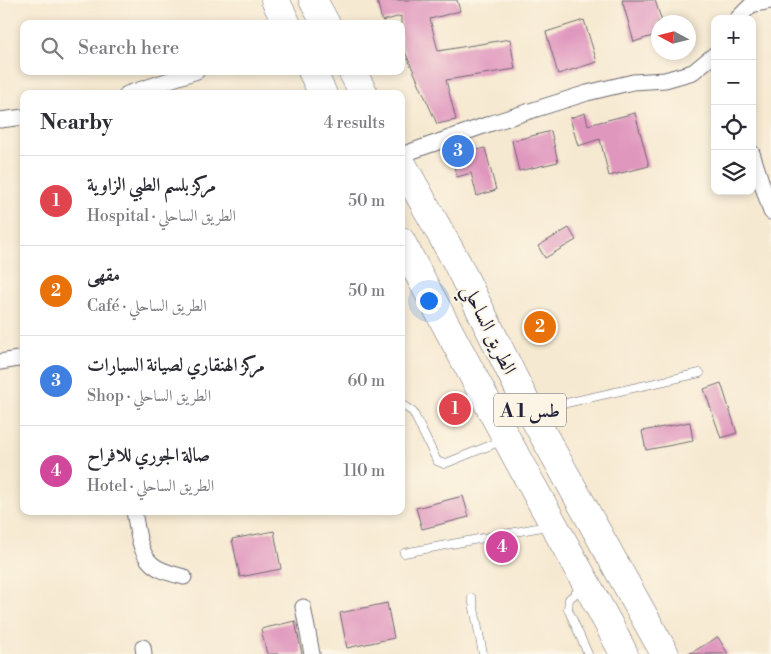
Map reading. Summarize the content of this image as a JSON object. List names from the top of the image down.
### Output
{
  "streets": {
    "highway": ["الطريق الساحلي", "A 1 طس"]
  },
  "north": "left",
  "page": {
    "map_buttons": ["+", "−"],
    "search": "Search here",
    "heading": ["Nearby", "4 results"],
    "pins": [
      "3",
      "2",
      "1",
      "4"
    ],
    "list": [
      {
        "mark": "1",
        "name": "مركز بلسم الطبي الزاوية",
        "note": "Hospital · الطريق الساحلي",
        "value": "50 m"
      },
      {
        "mark": "2",
        "name": "مقهى",
        "note": "Café · الطريق الساحلي",
        "value": "50 m"
      },
      {
        "mark": "3",
        "name": "مركز الهنقاري لصيانة السيارات",
        "note": "Shop · الطريق الساحلي",
        "value": "60 m"
      },
      {
        "mark": "4",
        "name": "صالة الجوري للافراح",
        "note": "Hotel · الطريق الساحلي",
        "value": "110 m"
      }
    ]
  }
}
